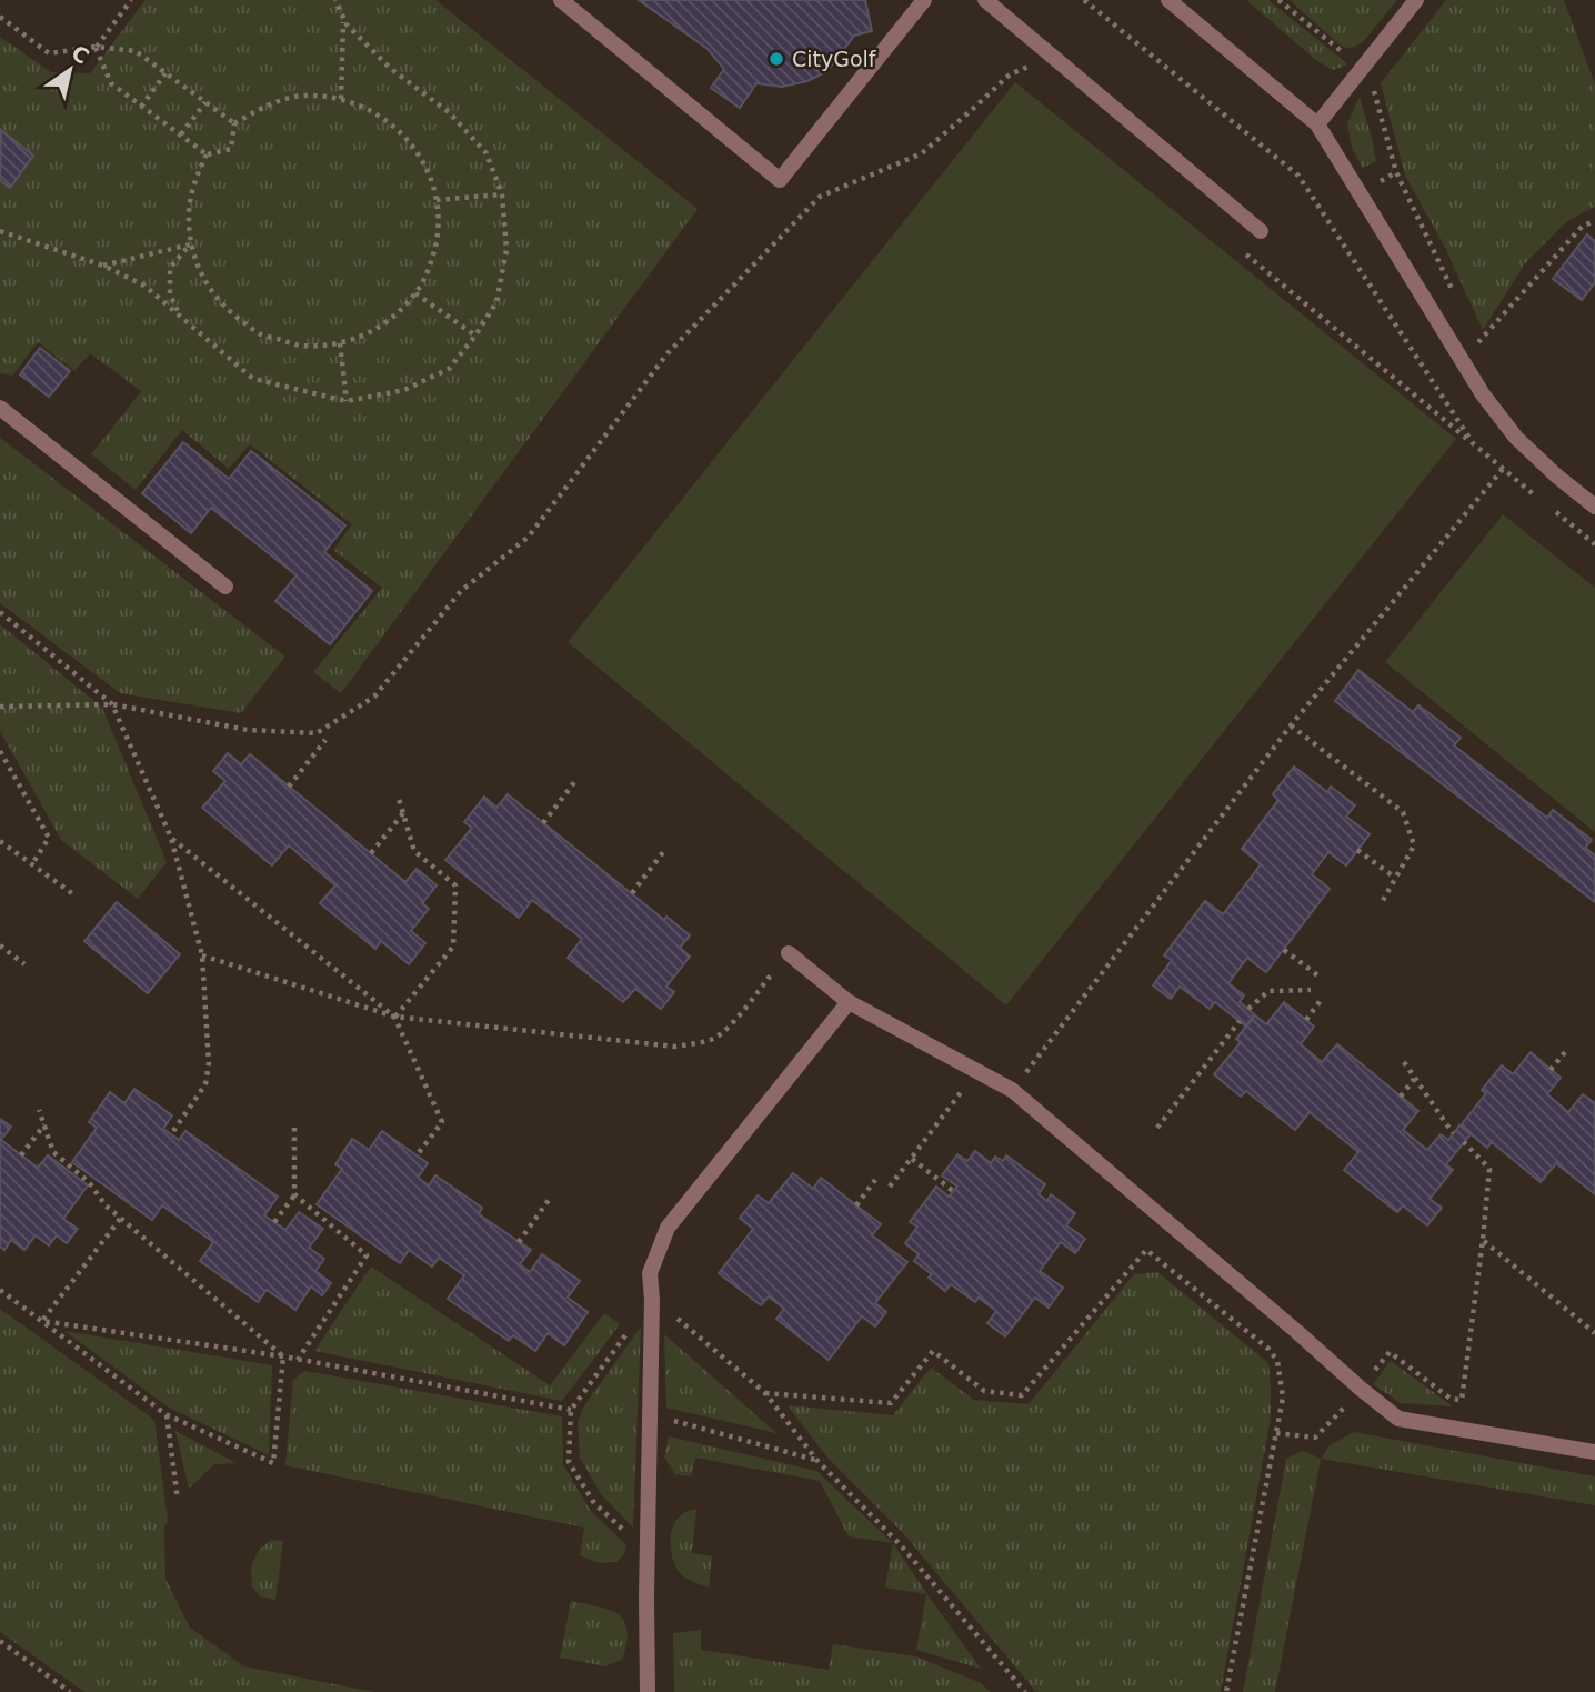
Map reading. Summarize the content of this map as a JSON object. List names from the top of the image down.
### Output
{
  "places": ["CityGolf"],
  "north": "top right"
}
